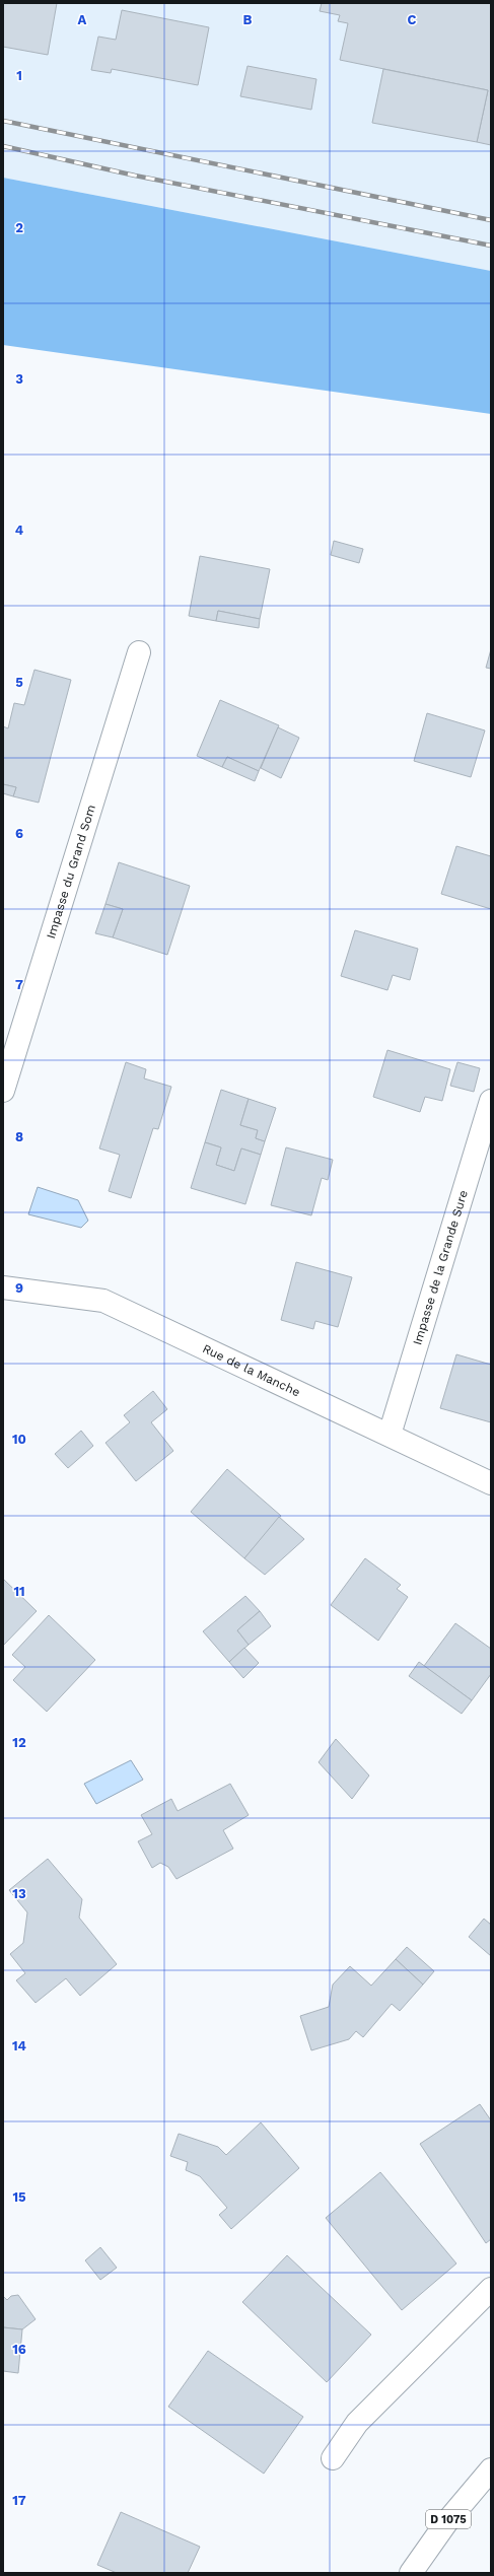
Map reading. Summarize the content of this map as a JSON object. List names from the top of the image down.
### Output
{
  "streets": {
    "street": [
      "Impasse du Grand Som",
      "Impasse de la Grande Sure",
      "Rue de la Manche",
      "D 1075"
    ]
  },
  "crossings": [
    ["Impasse de la Grande Sure", "Rue de la Manche"]
  ],
  "grid": {
    "columns": ["A", "B", "C"],
    "rows": [
      "1",
      "2",
      "3",
      "4",
      "5",
      "6",
      "7",
      "8",
      "9",
      "10",
      "11",
      "12",
      "13",
      "14",
      "15",
      "16",
      "17"
    ]
  }
}
